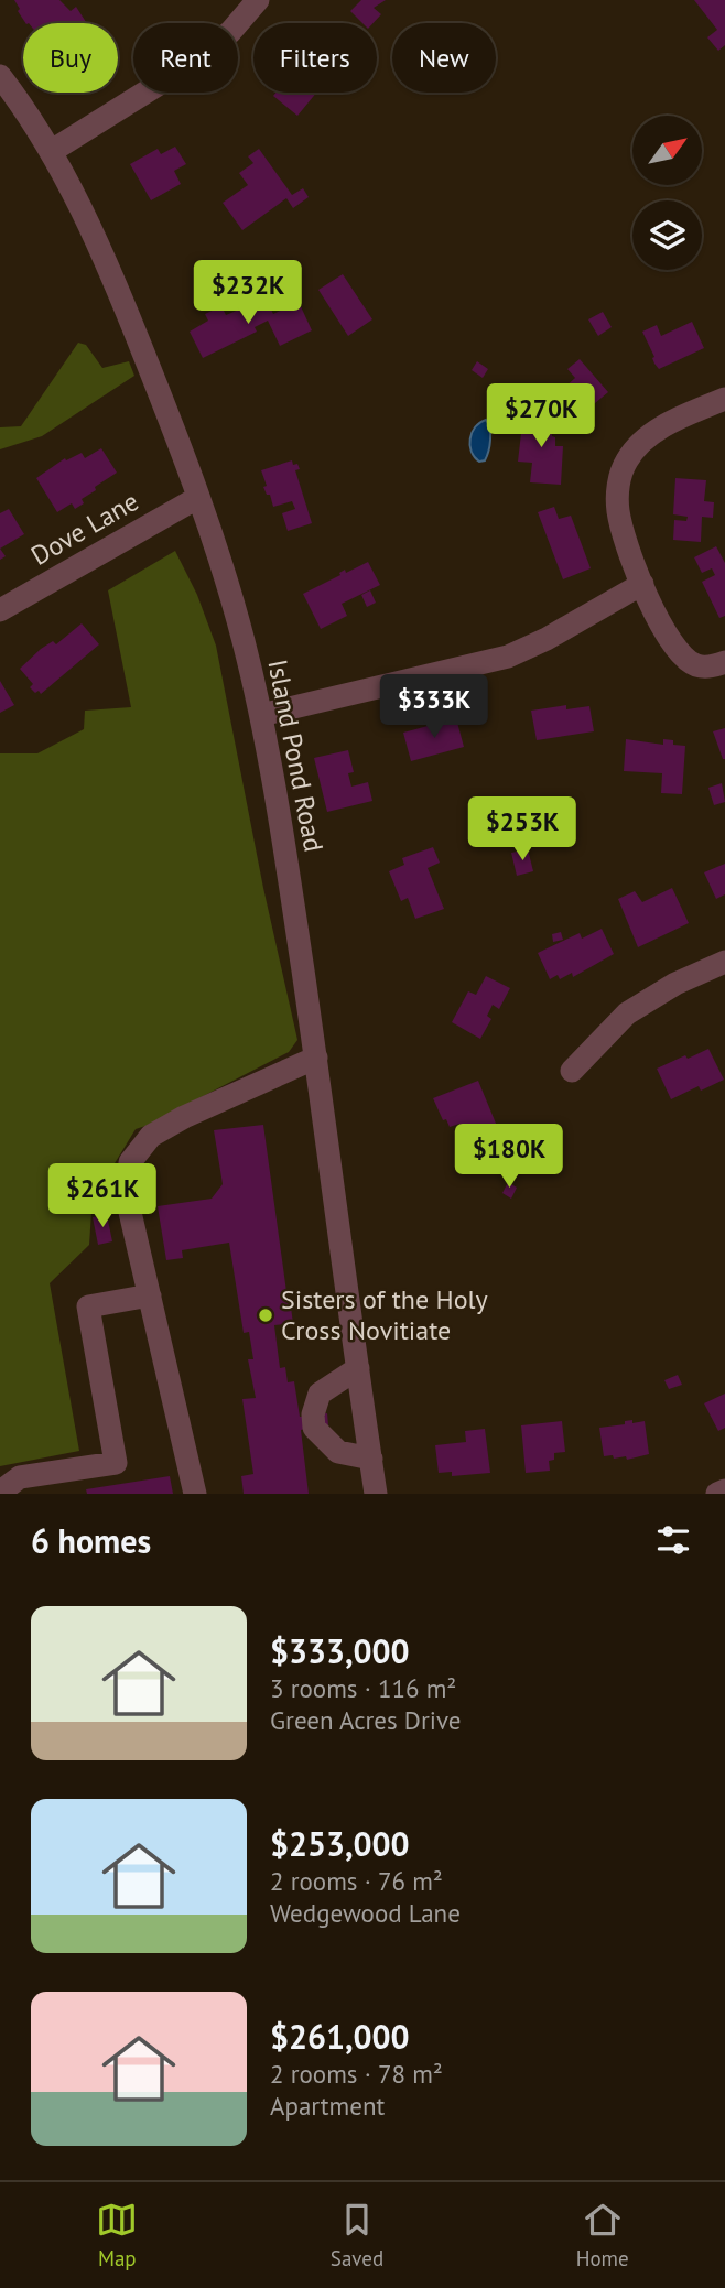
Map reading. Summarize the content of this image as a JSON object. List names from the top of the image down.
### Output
{
  "streets": {
    "street": ["Dove Lane", "Island Pond Road"]
  },
  "crossings": [
    ["Dove Lane", "Island Pond Road"]
  ],
  "places": ["Sisters of the Holy Cross Novitiate"],
  "north": "top right",
  "page": {
    "chip": [
      "Buy",
      "Rent",
      "Filters",
      "New"
    ],
    "price": [
      "$232K",
      "$270K",
      "$333K",
      "$253K",
      "$180K",
      "$261K"
    ],
    "heading": "6 homes",
    "list": [
      {
        "name": "$333,000",
        "note": "3 rooms · 116 m² · Green Acres Drive"
      },
      {
        "name": "$253,000",
        "note": "2 rooms · 76 m² · Wedgewood Lane"
      },
      {
        "name": "$261,000",
        "note": "2 rooms · 78 m² · Apartment"
      }
    ],
    "tabs": ["Map", "Saved", "Home"]
  }
}
